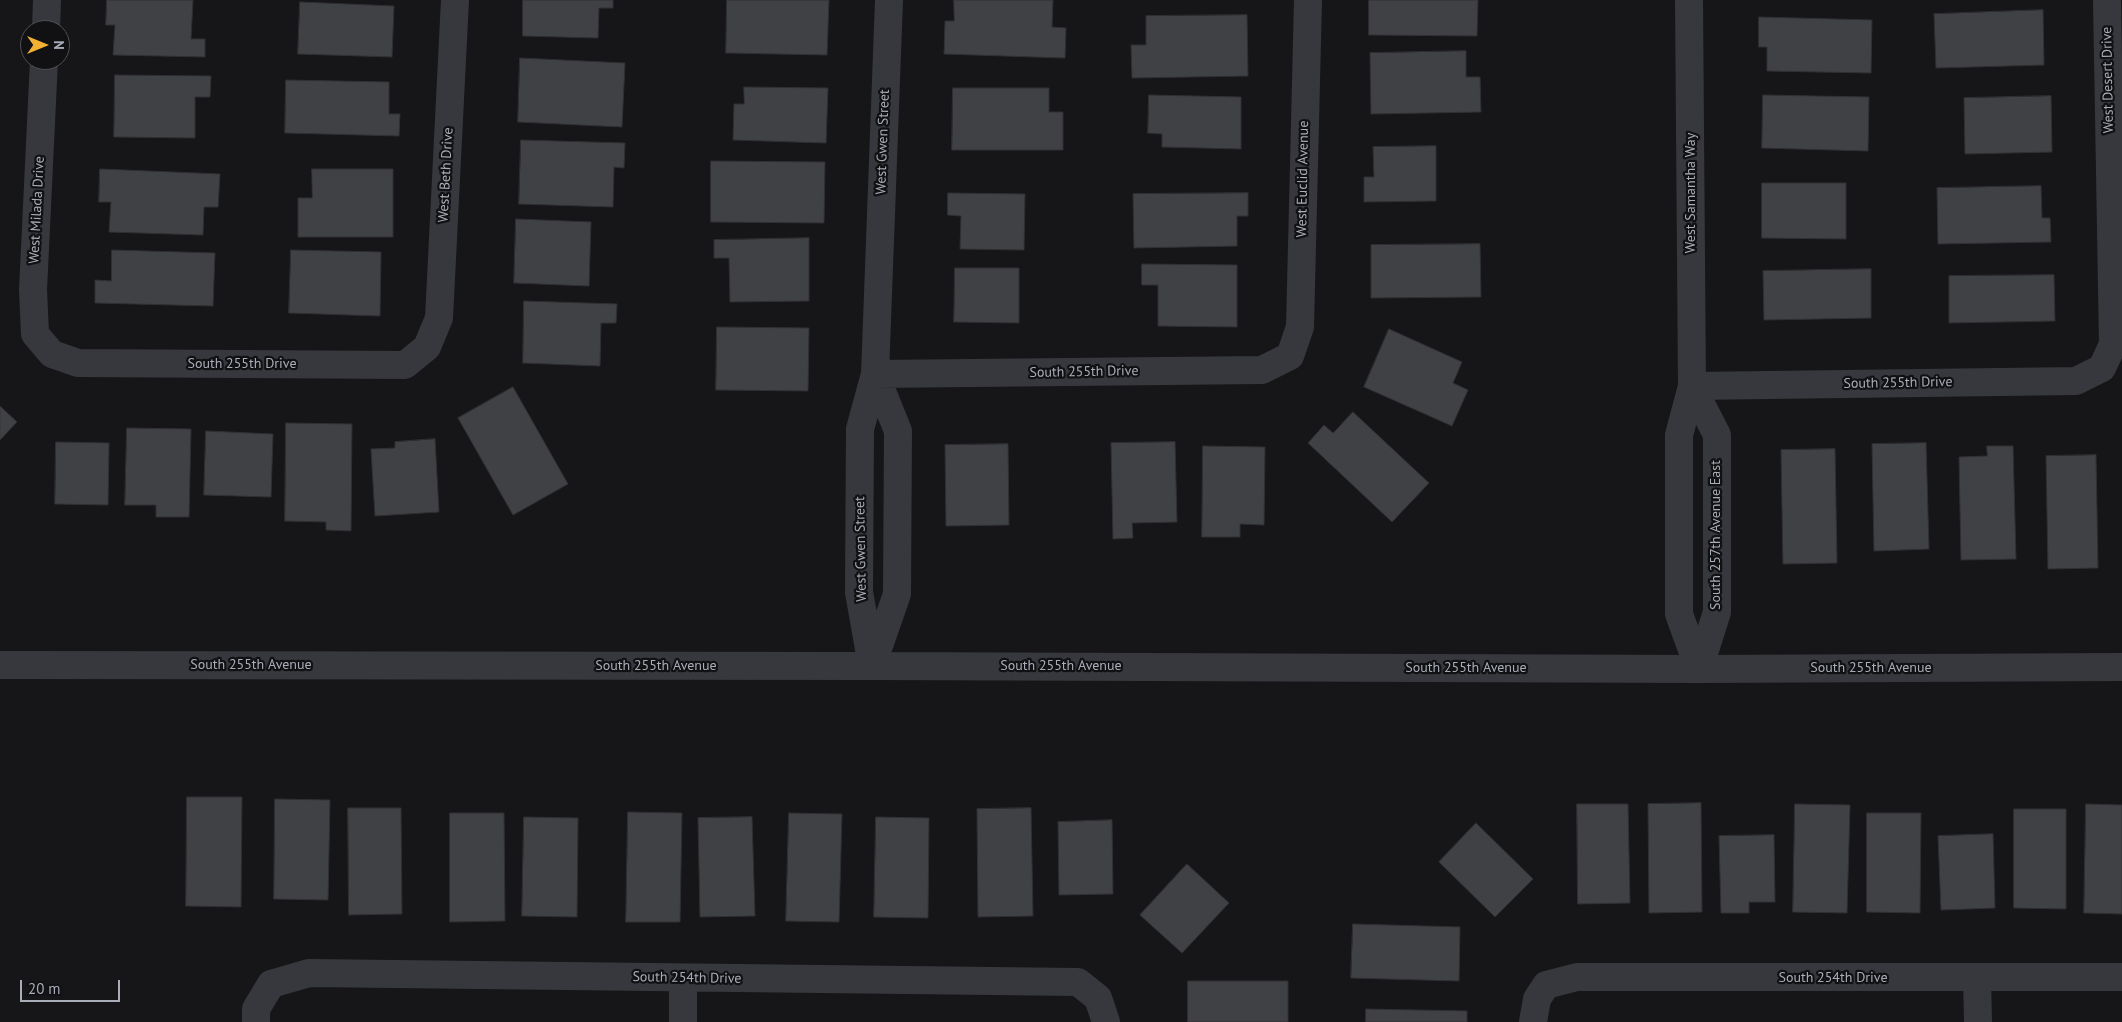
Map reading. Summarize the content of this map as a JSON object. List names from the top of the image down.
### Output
{
  "streets": {
    "street": [
      "West Desert Drive",
      "West Gwen Street",
      "West Beth Drive",
      "West Euclid Avenue",
      "West Samantha Way",
      "West Milada Drive",
      "South 255th Drive",
      "South 257th Avenue East",
      "South 255th Avenue",
      "South 254th Drive"
    ]
  },
  "crossings": [
    ["West Desert Drive", "South 255th Drive"],
    ["West Gwen Street", "South 255th Drive"],
    ["West Gwen Street", "South 255th Avenue"],
    ["West Beth Drive", "South 255th Drive"],
    ["West Euclid Avenue", "South 255th Drive"],
    ["West Samantha Way", "South 255th Drive"],
    ["West Samantha Way", "South 257th Avenue East"],
    ["West Milada Drive", "South 255th Drive"],
    ["South 255th Drive", "South 257th Avenue East"],
    ["South 257th Avenue East", "South 255th Avenue"]
  ],
  "scale_bar": "20 m",
  "north": "right"
}
